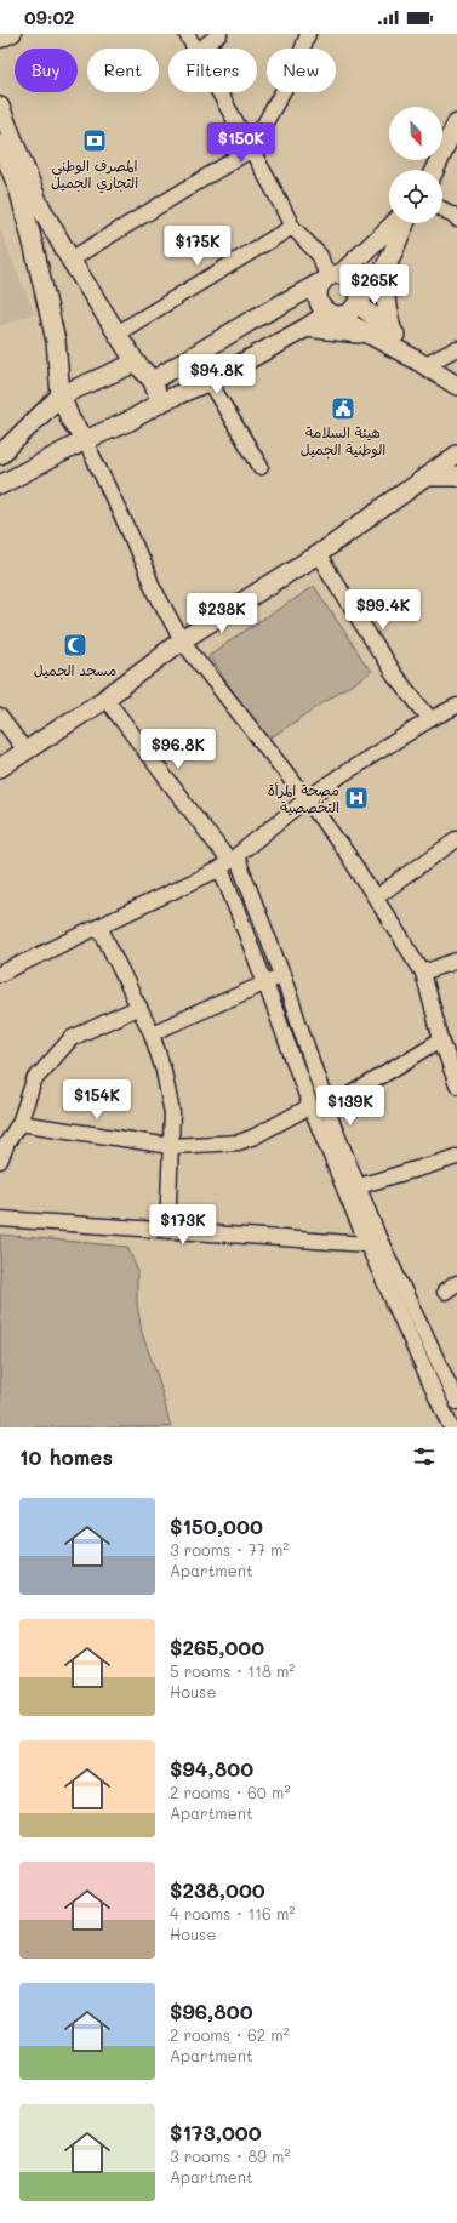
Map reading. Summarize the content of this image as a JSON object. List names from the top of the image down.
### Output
{
  "places": {
    "bank": ["المصرف الوطني التجاري الجميل"],
    "public building": ["هيئة السلامة الوطنية الجميل"],
    "mosque": ["مسجد الجميل"],
    "hospital": ["مصحة المرأة التخصصية"]
  },
  "north": "bottom right",
  "page": {
    "status": "09:02",
    "chip": [
      "Buy",
      "Rent",
      "Filters",
      "New"
    ],
    "price": [
      "$150K",
      "$175K",
      "$265K",
      "$94.8K",
      "$99.4K",
      "$238K",
      "$96.8K",
      "$154K",
      "$139K",
      "$173K"
    ],
    "heading": "10 homes",
    "list": [
      {
        "name": "$150,000",
        "note": "3 rooms · 77 m² · Apartment"
      },
      {
        "name": "$265,000",
        "note": "5 rooms · 118 m² · House"
      },
      {
        "name": "$94,800",
        "note": "2 rooms · 60 m² · Apartment"
      },
      {
        "name": "$238,000",
        "note": "4 rooms · 116 m² · House"
      },
      {
        "name": "$96,800",
        "note": "2 rooms · 62 m² · Apartment"
      },
      {
        "name": "$173,000",
        "note": "3 rooms · 89 m² · Apartment"
      }
    ]
  }
}
